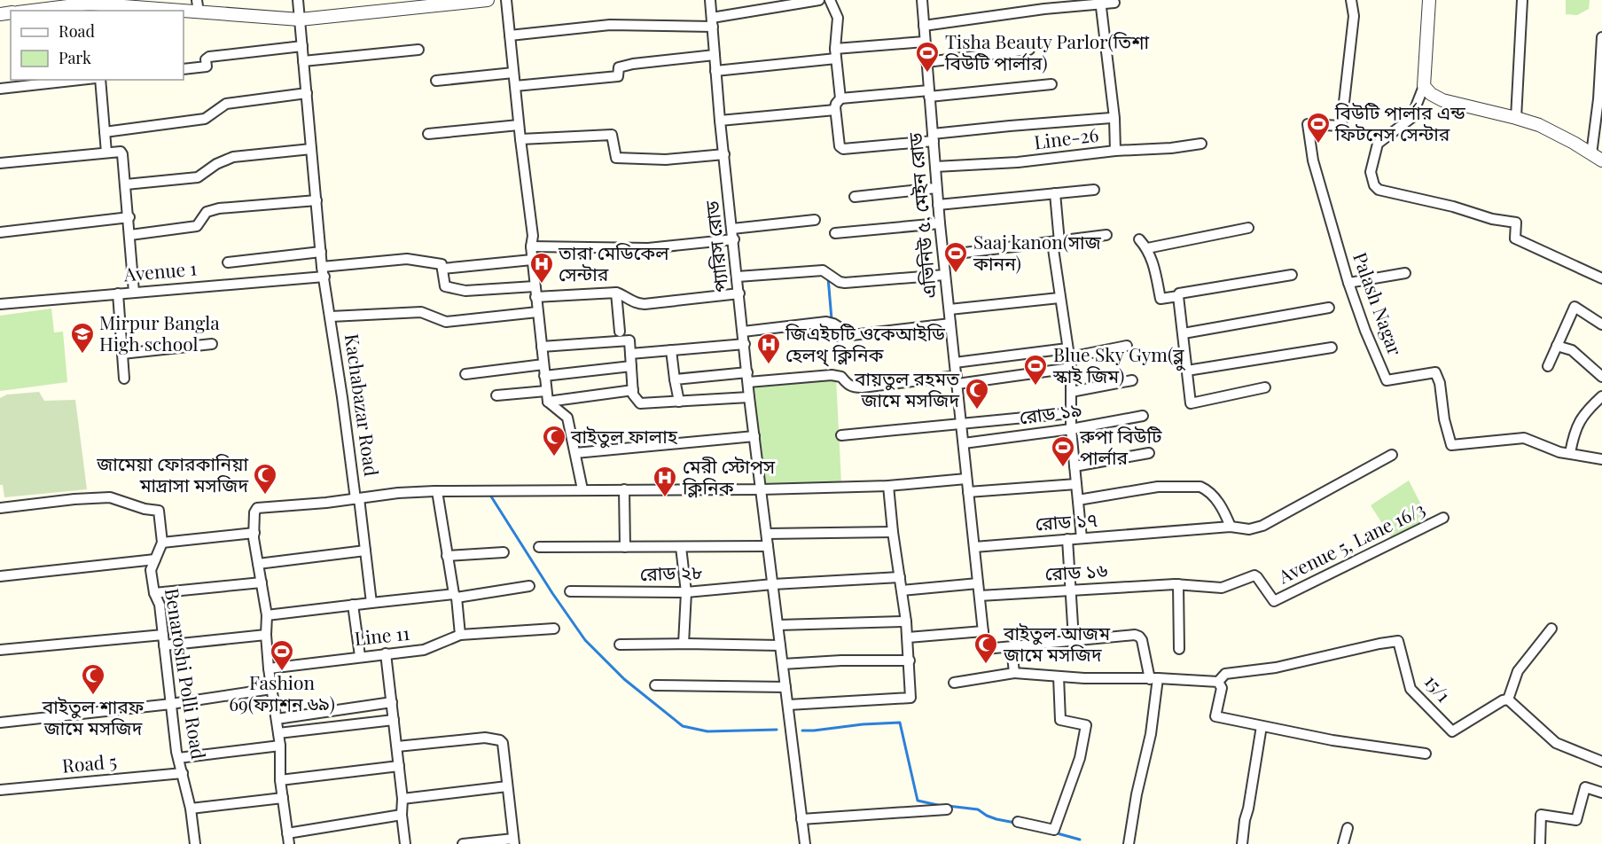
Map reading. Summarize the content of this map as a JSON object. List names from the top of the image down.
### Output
{
  "streets": {
    "street": [
      "Line-26",
      "এভিনিউ ৫, মেইন রোড",
      "প্যারিস রোড",
      "Avenue 1",
      "Palash Nagar",
      "Kachabazar Road",
      "রোড ১৯",
      "রোড ১৭",
      "Avenue 5, Lane 16/3",
      "রোড ১৬",
      "রোড ২৮",
      "Line 11",
      "Benaroshi Polli Road",
      "15/1",
      "Road 5"
    ]
  },
  "crossings": [
    ["Line-26", "এভিনিউ ৫, মেইন রোড"],
    ["এভিনিউ ৫, মেইন রোড", "রোড ১৯"],
    ["এভিনিউ ৫, মেইন রোড", "রোড ১৭"],
    ["এভিনিউ ৫, মেইন রোড", "রোড ১৬"],
    ["প্যারিস রোড", "রোড ২৮"],
    ["Avenue 1", "Kachabazar Road"],
    ["Avenue 5, Lane 16/3", "রোড ১৬"],
    ["Benaroshi Polli Road", "Road 5"]
  ],
  "places": {
    "sports": [
      "Tisha Beauty Parlor(তিশা বিউটি পার্লার)",
      "বিউটি পার্লার এন্ড ফিটনেস সেন্টার",
      "Saaj kanon(সাজ কানন)",
      "Blue Sky Gym(ব্লু স্কাই জিম)",
      "রুপা বিউটি পার্লার",
      "Fashion 69(ফ্যাশন ৬৯)"
    ],
    "hospital": ["তারা মেডিকেল সেন্টার", "জিএইচটি ওকেআইডি হেলথ্ ক্লিনিক", "মেরী স্টোপস ক্লিনিক"],
    "school or university": ["Mirpur Bangla High school"],
    "mosque": [
      "বায়তুল রহমত জামে মসজিদ",
      "বাইতুল ফালাহ",
      "জামেয়া ফোরকানিয়া মাদ্রাসা মসজিদ",
      "বাইতুল আজম জামে মসজিদ",
      "বাইতুল শারফ জামে মসজিদ"
    ]
  },
  "legend": ["Road", "Park"]
}
